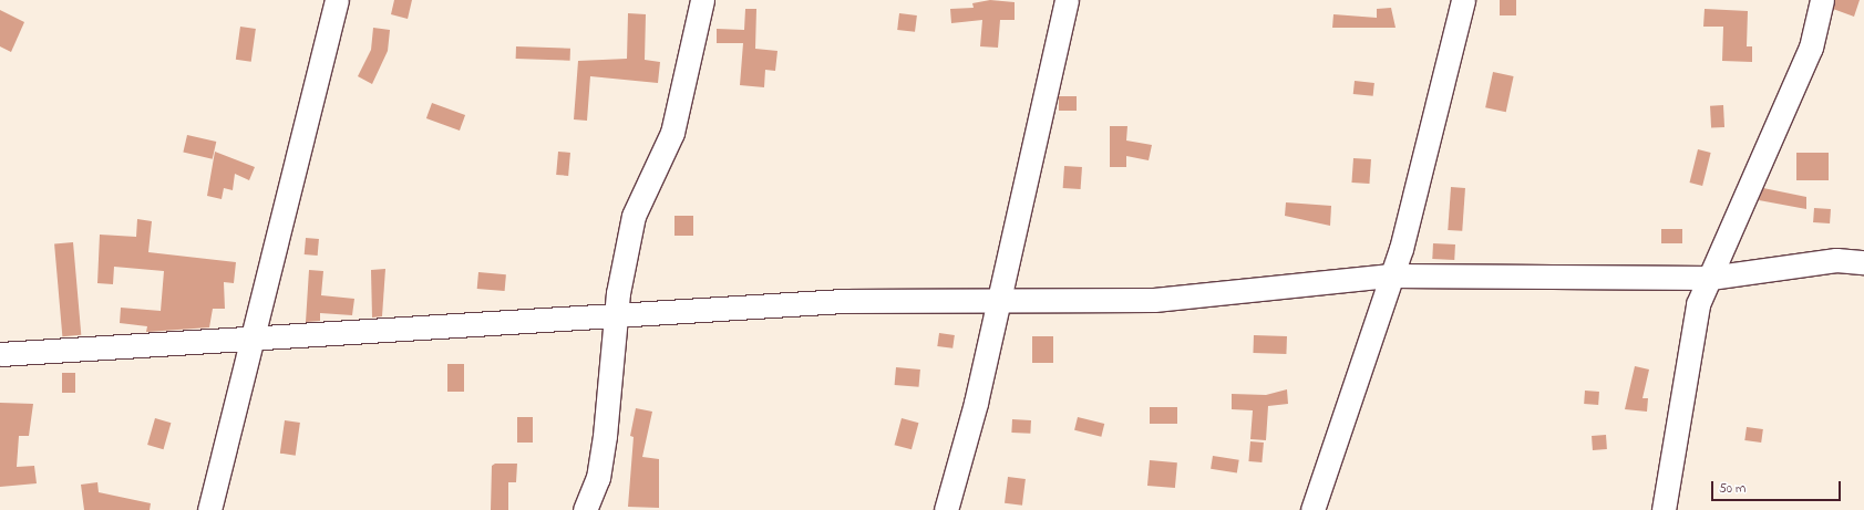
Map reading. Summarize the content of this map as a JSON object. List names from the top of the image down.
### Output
{
  "scale_bar": "50 m"
}
